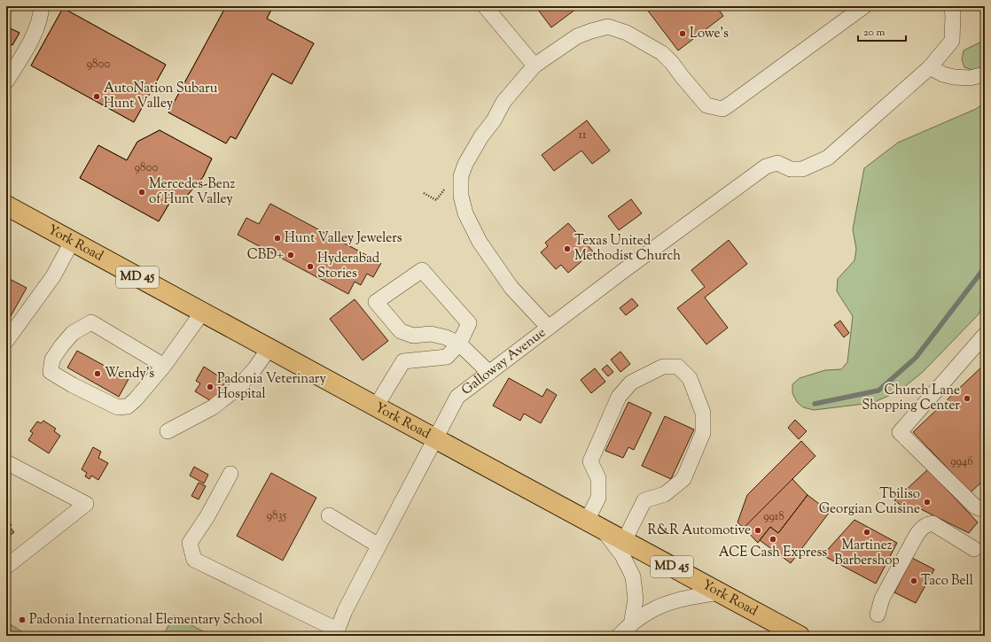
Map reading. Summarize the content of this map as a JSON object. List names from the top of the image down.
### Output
{
  "streets": {
    "main road": ["York Road", "MD 45"],
    "street": ["Galloway Avenue"]
  },
  "crossings": [
    ["York Road", "Galloway Avenue"]
  ],
  "places": [
    "Lowe's",
    "AutoNation Subaru Hunt Valley",
    "Mercedes-Benz of Hunt Valley",
    "Hunt Valley Jewelers",
    "Texas United Methodist Church",
    "CBD+",
    "Hyderabad Stories",
    "Wendy's",
    "Padonia Veterinary Hospital",
    "Church Lane Shopping Center",
    "Tbiliso Georgian Cuisine",
    "R&R Automotive",
    "Martinez Barbershop",
    "ACE Cash Express",
    "Taco Bell",
    "Padonia International Elementary School"
  ],
  "house_numbers": [
    "9800",
    "11",
    "9800",
    "9946",
    "9835",
    "9918"
  ],
  "scale_bar": "20 m"
}
